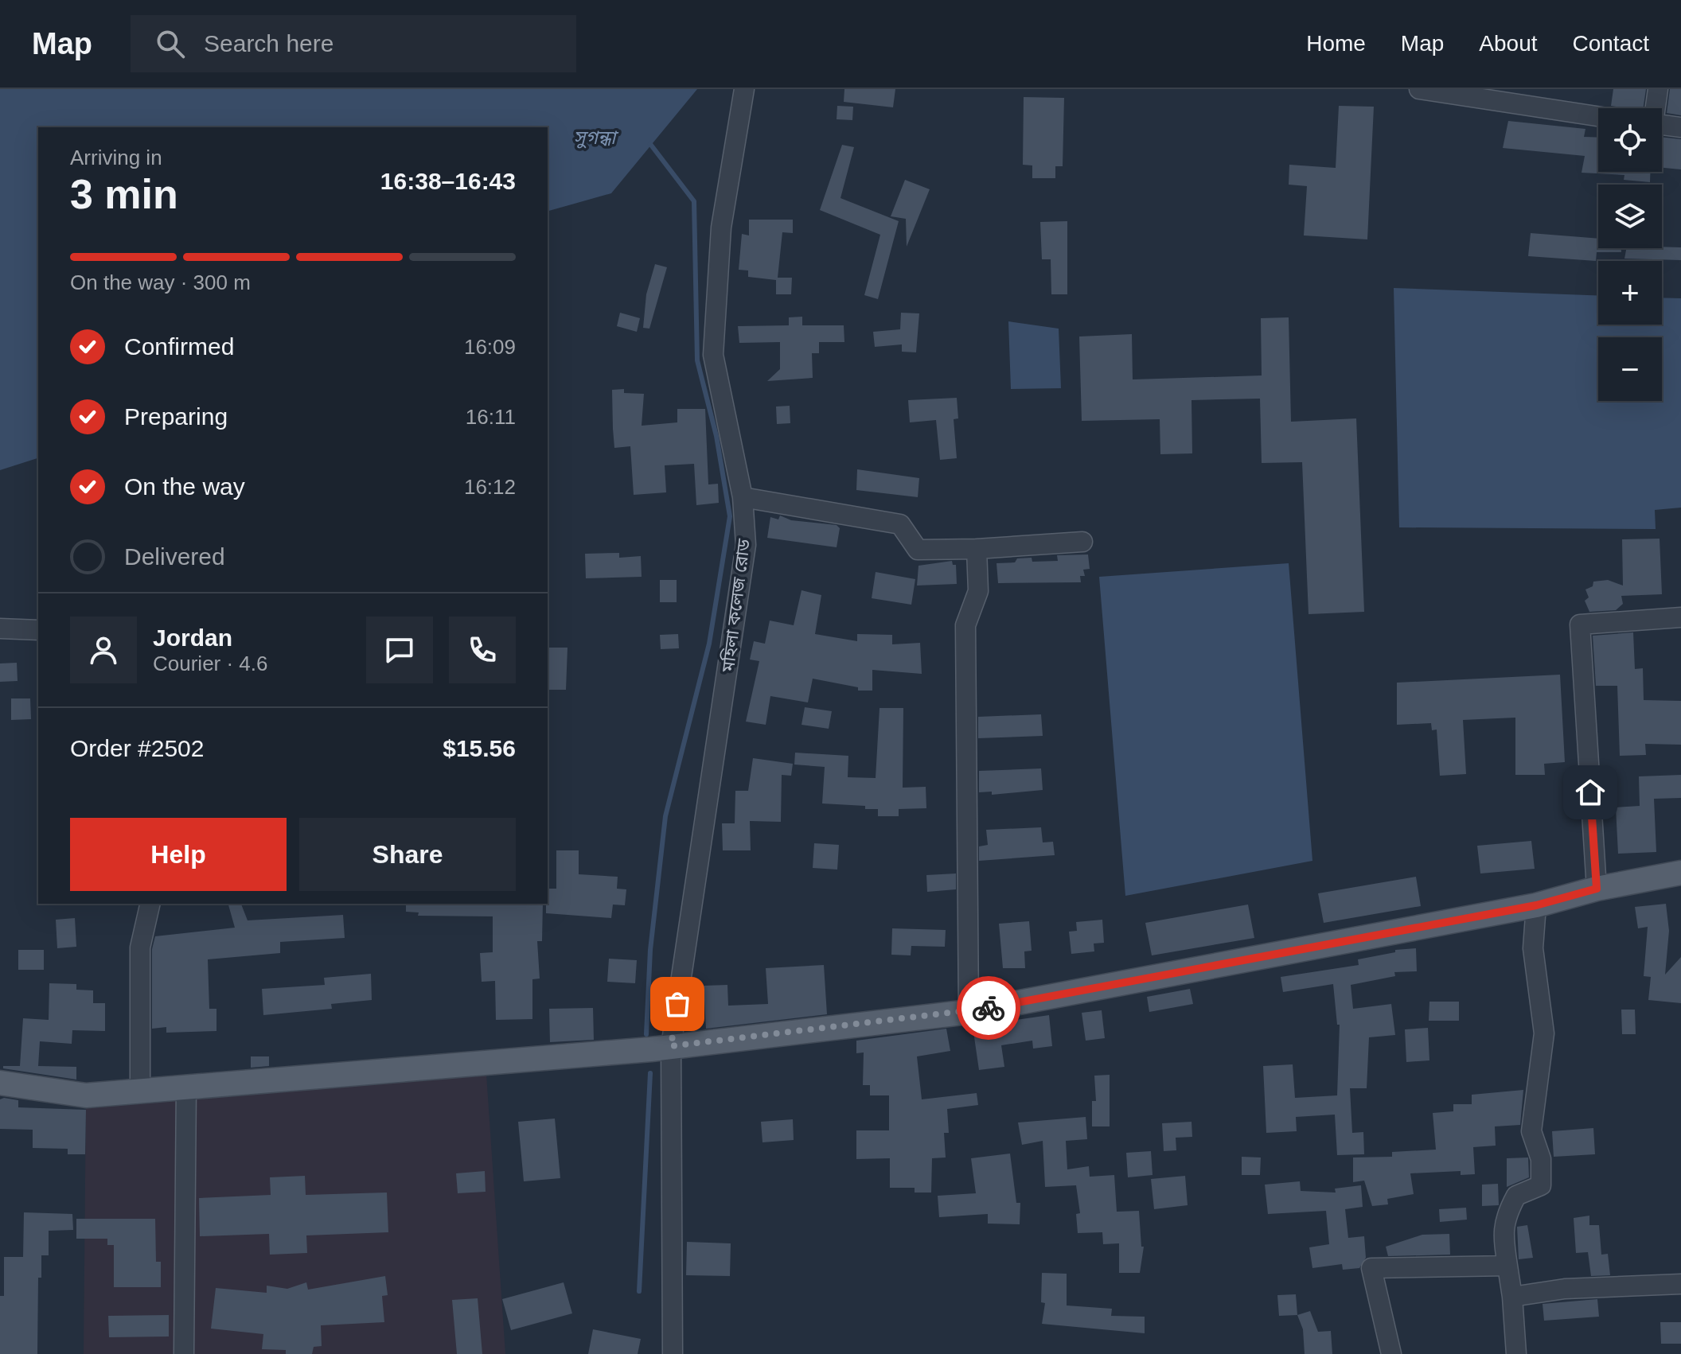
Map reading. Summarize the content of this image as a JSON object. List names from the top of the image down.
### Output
{
  "streets": {
    "street": ["মহিলা কলেজ রোড"]
  },
  "water": ["সুগন্ধা"],
  "page": {
    "header": "Map",
    "search": "Search here",
    "nav": [
      "Home",
      "Map",
      "About",
      "Contact"
    ],
    "map_buttons": ["+", "−"],
    "heading": ["3 min", "Arriving in", "16:38–16:43"],
    "panel": [
      "Jordan",
      "Courier · 4.6",
      "Order #2502",
      "$15.56"
    ],
    "bar": "On the way · 300 m",
    "list": [
      ["Confirmed", "16:09"],
      ["Preparing", "16:11"],
      ["On the way", "16:12"],
      "Delivered"
    ],
    "buttons": ["Help", "Share"]
  }
}
